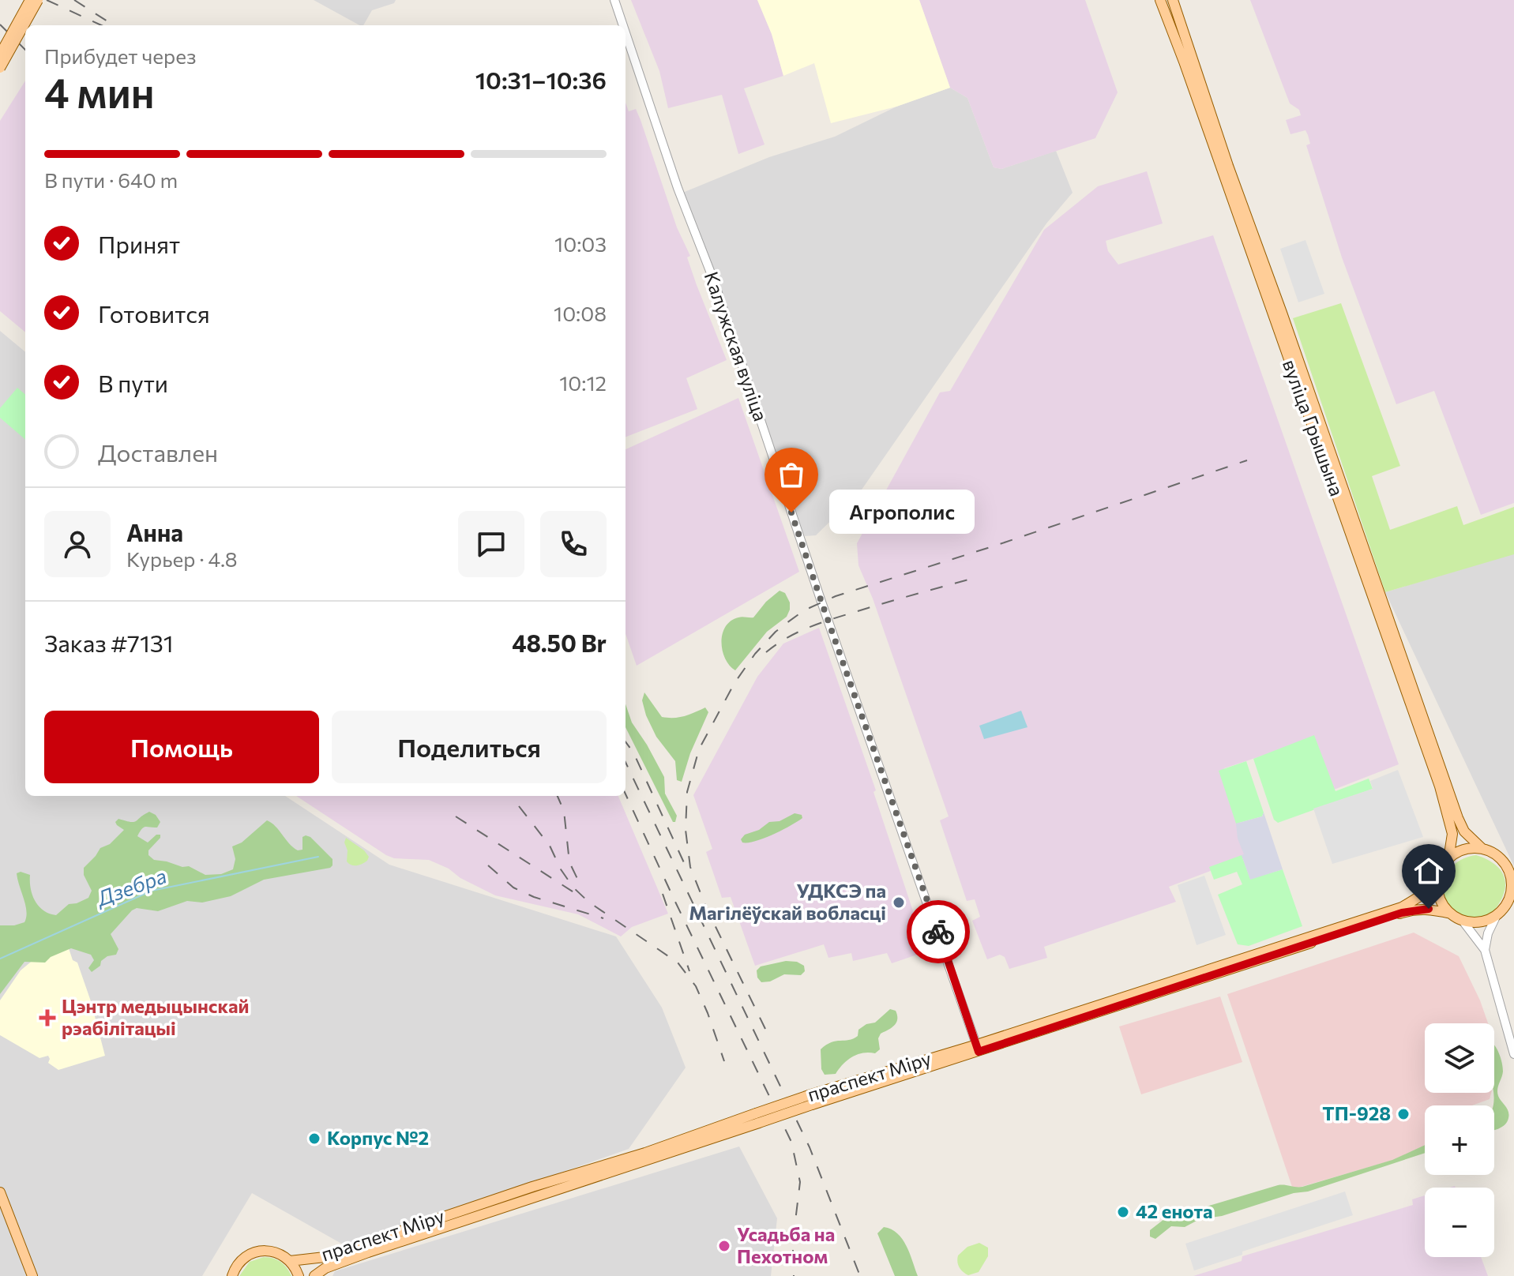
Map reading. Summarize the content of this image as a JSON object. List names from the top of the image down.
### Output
{
  "streets": {
    "main road": ["вуліца Грышына", "праспект Міру"],
    "street": ["Калужская вуліца"]
  },
  "crossings": [
    ["Калужская вуліца", "праспект Міру"],
    ["вуліца Грышына", "праспект Міру"]
  ],
  "water": ["Дзебра"],
  "places": {
    "other": [
      "Агрополис",
      "УДКСЭ па Магілёўскай вобласці",
      "ТП-928",
      "Корпус №2",
      "42 енота",
      "Усадьба на Пехотном"
    ],
    "health": ["Цэнтр медыцынскай рэабілітацыі"]
  },
  "page": {
    "heading": ["4 мин", "Прибудет через", "10:31–10:36"],
    "panel": [
      "Анна",
      "Курьер · 4.8",
      "Заказ #7131",
      "48.50 Br"
    ],
    "bar": "В пути · 640 m",
    "list": [
      ["Принят", "10:03"],
      ["Готовится", "10:08"],
      ["В пути", "10:12"],
      "Доставлен"
    ],
    "bubble": "Агрополис",
    "buttons": ["Помощь", "Поделиться"],
    "map_buttons": ["+", "−"]
  }
}
